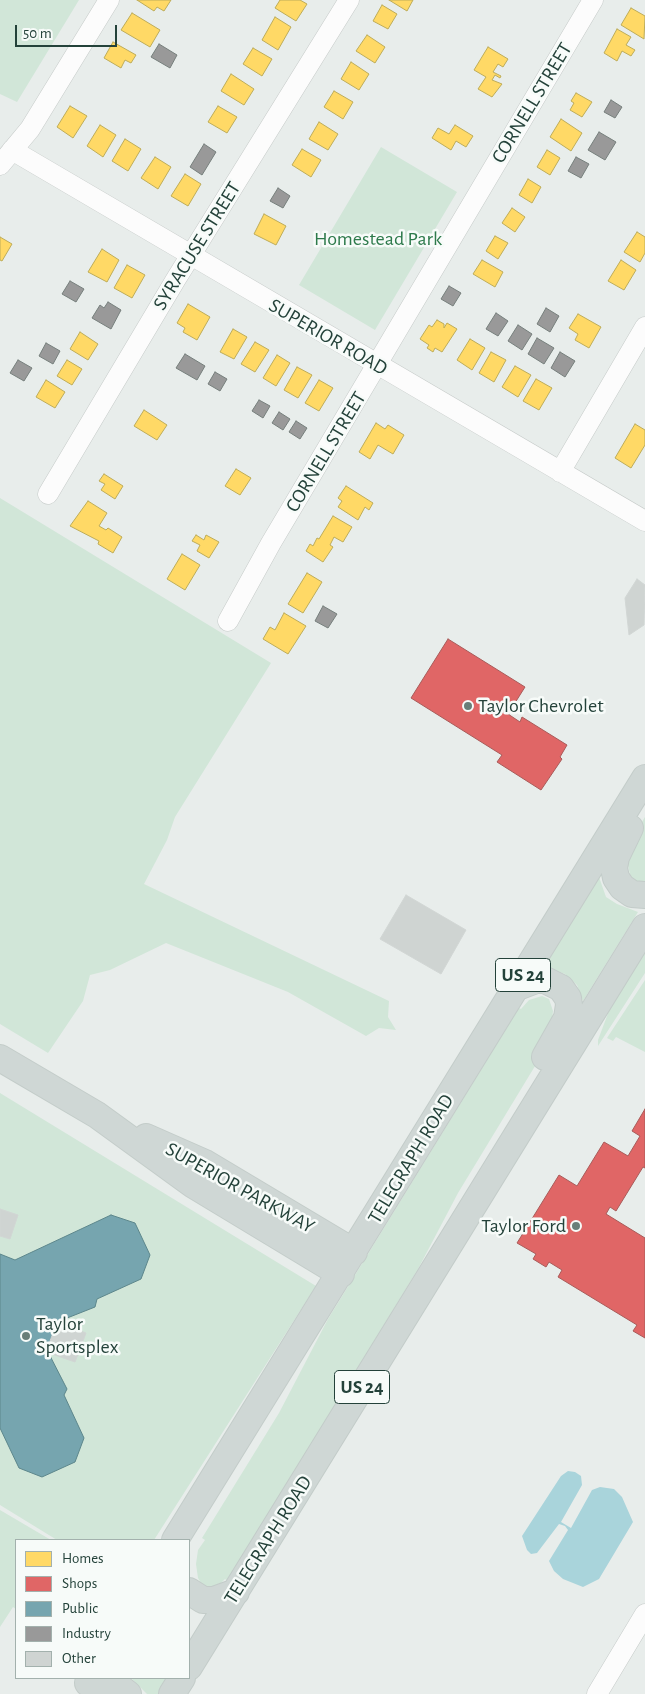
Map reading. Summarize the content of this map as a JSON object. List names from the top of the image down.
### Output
{
  "streets": {
    "main road": ["US 24", "TELEGRAPH ROAD", "SUPERIOR PARKWAY"],
    "street": ["CORNELL STREET", "SYRACUSE STREET", "SUPERIOR ROAD"]
  },
  "crossings": [
    ["CORNELL STREET", "SUPERIOR ROAD"],
    ["SYRACUSE STREET", "SUPERIOR ROAD"],
    ["TELEGRAPH ROAD", "SUPERIOR PARKWAY"]
  ],
  "parks": ["Homestead Park"],
  "places": ["Taylor Chevrolet", "Taylor Ford", "Taylor Sportsplex"],
  "legend": [
    "Homes",
    "Shops",
    "Public",
    "Industry",
    "Other"
  ],
  "scale_bar": "50 m"
}
